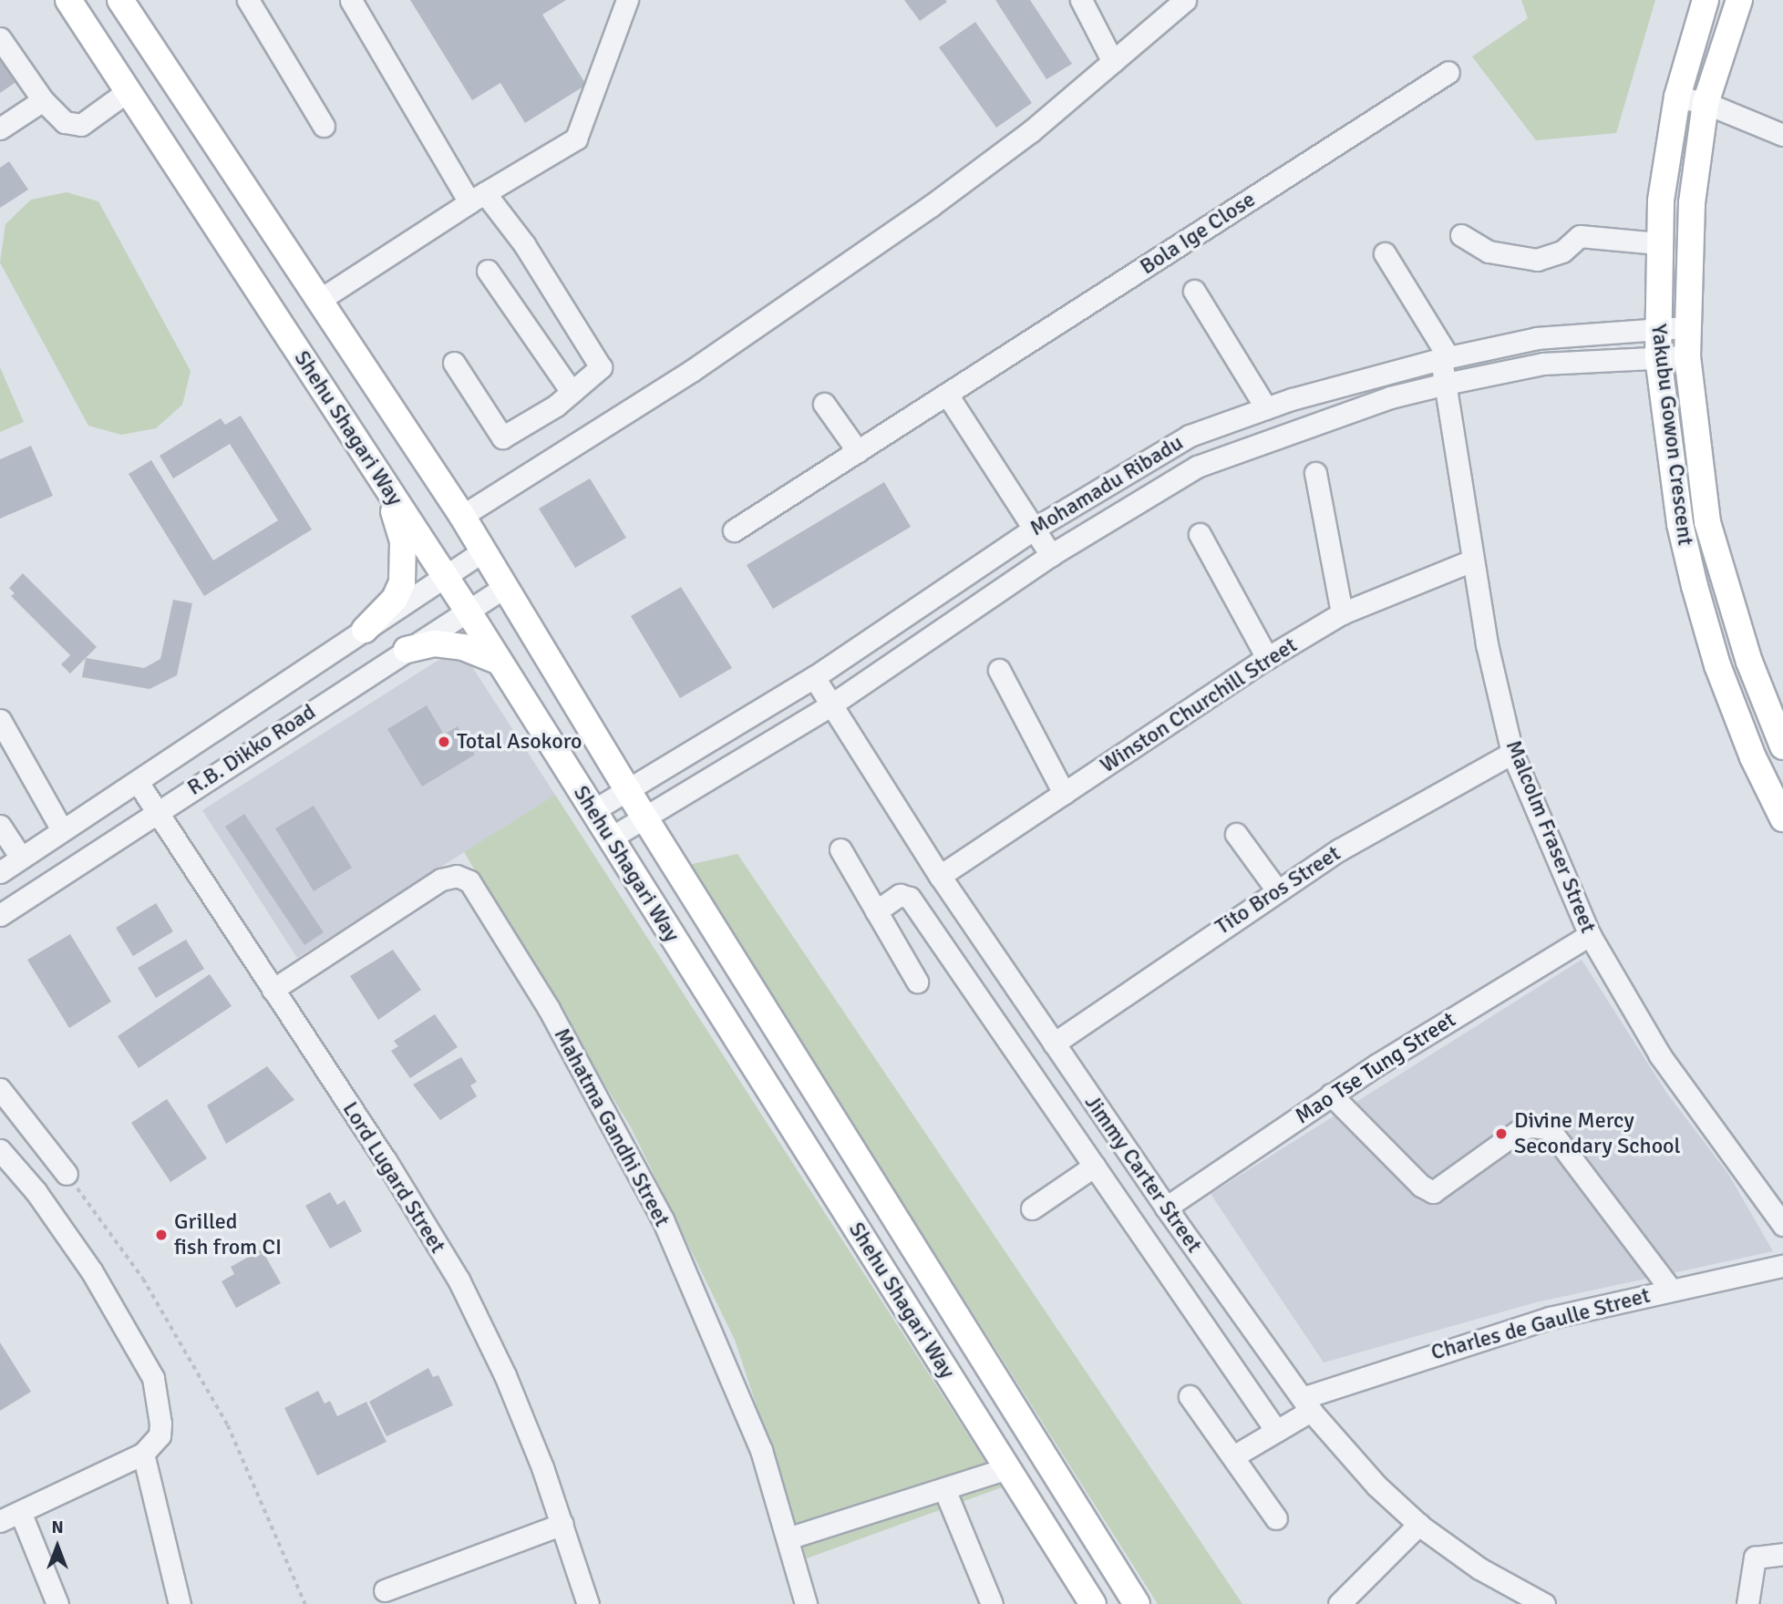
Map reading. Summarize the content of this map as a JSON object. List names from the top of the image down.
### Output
{
  "streets": {
    "main road": ["Shehu Shagari Way", "Yakubu Gowon Crescent"],
    "street": [
      "Bola Ige Close",
      "Mohamadu Ribadu",
      "Winston Churchill Street",
      "R.B. Dikko Road",
      "Malcolm Fraser Street",
      "Tito Bros Street",
      "Mao Tse Tung Street",
      "Mahatma Gandhi Street",
      "Jimmy Carter Street",
      "Lord Lugard Street",
      "Charles de Gaulle Street"
    ]
  },
  "crossings": [
    ["Shehu Shagari Way", "Mohamadu Ribadu"],
    ["Shehu Shagari Way", "R.B. Dikko Road"],
    ["Yakubu Gowon Crescent", "Mohamadu Ribadu"],
    ["Mohamadu Ribadu", "Malcolm Fraser Street"],
    ["Mohamadu Ribadu", "Jimmy Carter Street"],
    ["Winston Churchill Street", "Malcolm Fraser Street"],
    ["Winston Churchill Street", "Jimmy Carter Street"],
    ["R.B. Dikko Road", "Lord Lugard Street"],
    ["Malcolm Fraser Street", "Tito Bros Street"],
    ["Malcolm Fraser Street", "Mao Tse Tung Street"],
    ["Tito Bros Street", "Jimmy Carter Street"],
    ["Mao Tse Tung Street", "Jimmy Carter Street"],
    ["Mahatma Gandhi Street", "Lord Lugard Street"],
    ["Jimmy Carter Street", "Charles de Gaulle Street"]
  ],
  "places": ["Total Asokoro", "Divine Mercy Secondary School", "Grilled fish from CI"],
  "north": "top"
}
